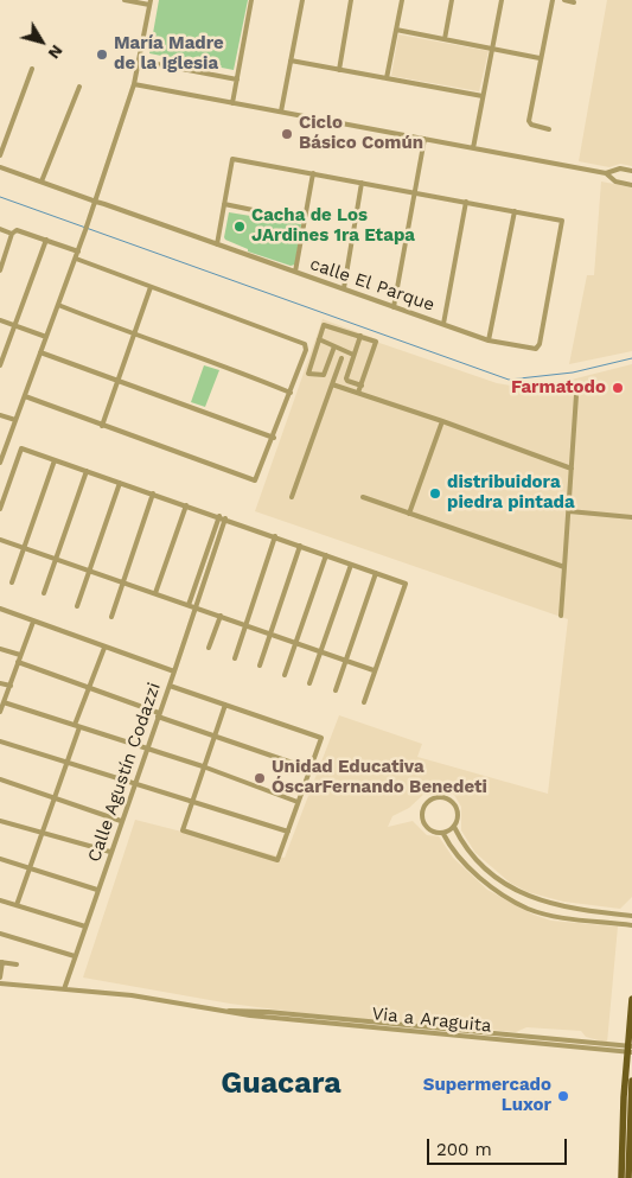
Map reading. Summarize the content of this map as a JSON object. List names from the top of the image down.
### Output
{
  "streets": {
    "street": ["calle El Parque", "Calle Agustín Codazzi", "Via a Araguita"]
  },
  "crossings": [
    ["Calle Agustín Codazzi", "Via a Araguita"]
  ],
  "districts": ["Guacara"],
  "places": [
    "María Madre de la Iglesia",
    "Ciclo Básico Común",
    "Cacha de Los JArdines 1ra Etapa",
    "Farmatodo",
    "distribuidora piedra pintada",
    "Unidad Educativa ÓscarFernando Benedeti",
    "Supermercado Luxor"
  ],
  "scale_bar": "200 m",
  "north": "bottom right"
}
